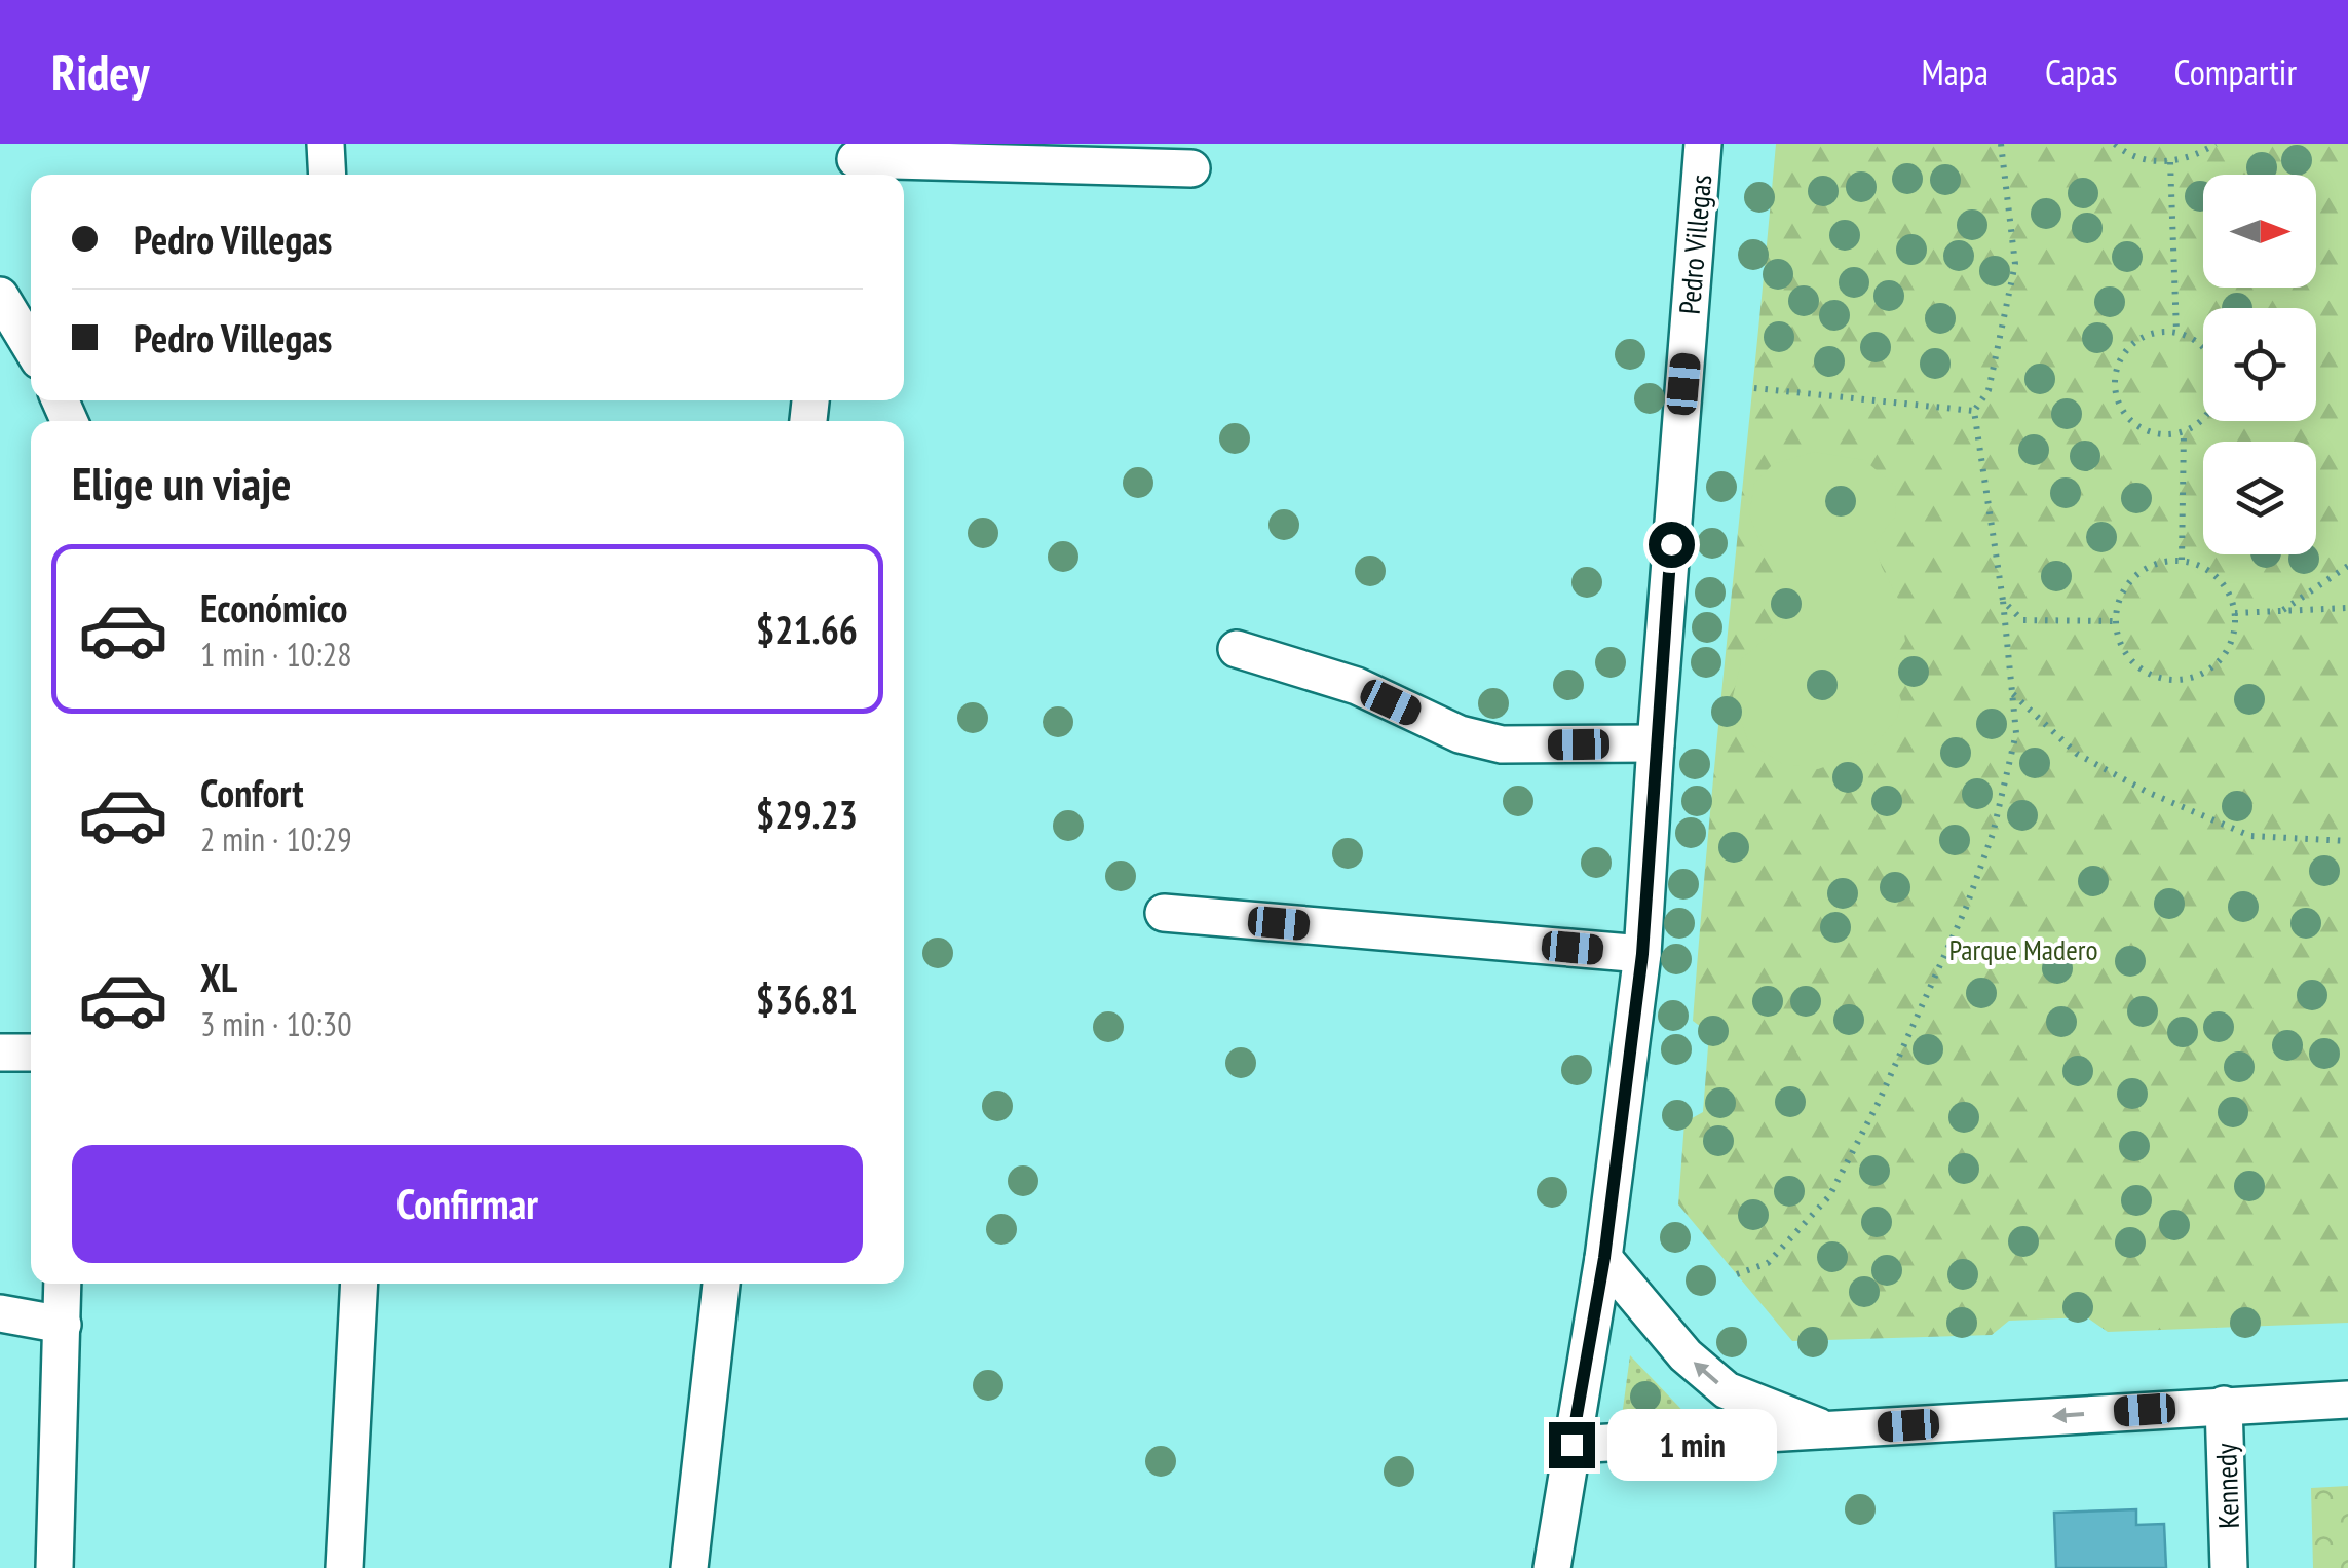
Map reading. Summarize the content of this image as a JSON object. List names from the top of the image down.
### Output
{
  "streets": {
    "street": ["Pedro Villegas", "Kennedy"]
  },
  "parks": ["Parque Madero"],
  "north": "right",
  "page": {
    "header": "Ridey",
    "nav": ["Mapa", "Capas", "Compartir"],
    "banner": ["Pedro Villegas", "Pedro Villegas"],
    "heading": "Elige un viaje",
    "list": [
      {
        "name": "Económico",
        "note": "1 min · 10:28",
        "value": "$21.66"
      },
      {
        "name": "Confort",
        "note": "2 min · 10:29",
        "value": "$29.23"
      },
      {
        "name": "XL",
        "note": "3 min · 10:30",
        "value": "$36.81"
      }
    ],
    "buttons": "Confirmar",
    "bubble": "1 min"
  }
}
